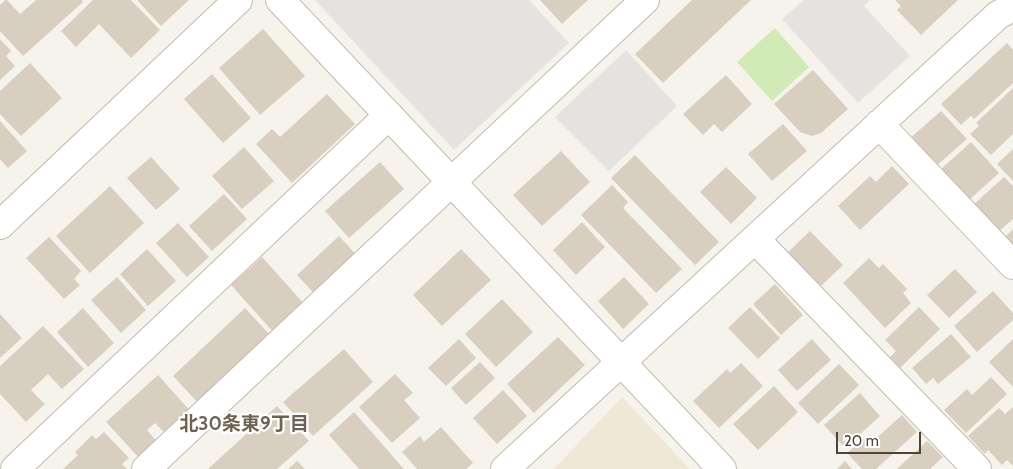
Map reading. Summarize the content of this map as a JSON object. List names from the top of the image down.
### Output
{
  "districts": ["北30条東9丁目"],
  "scale_bar": "20 m"
}
